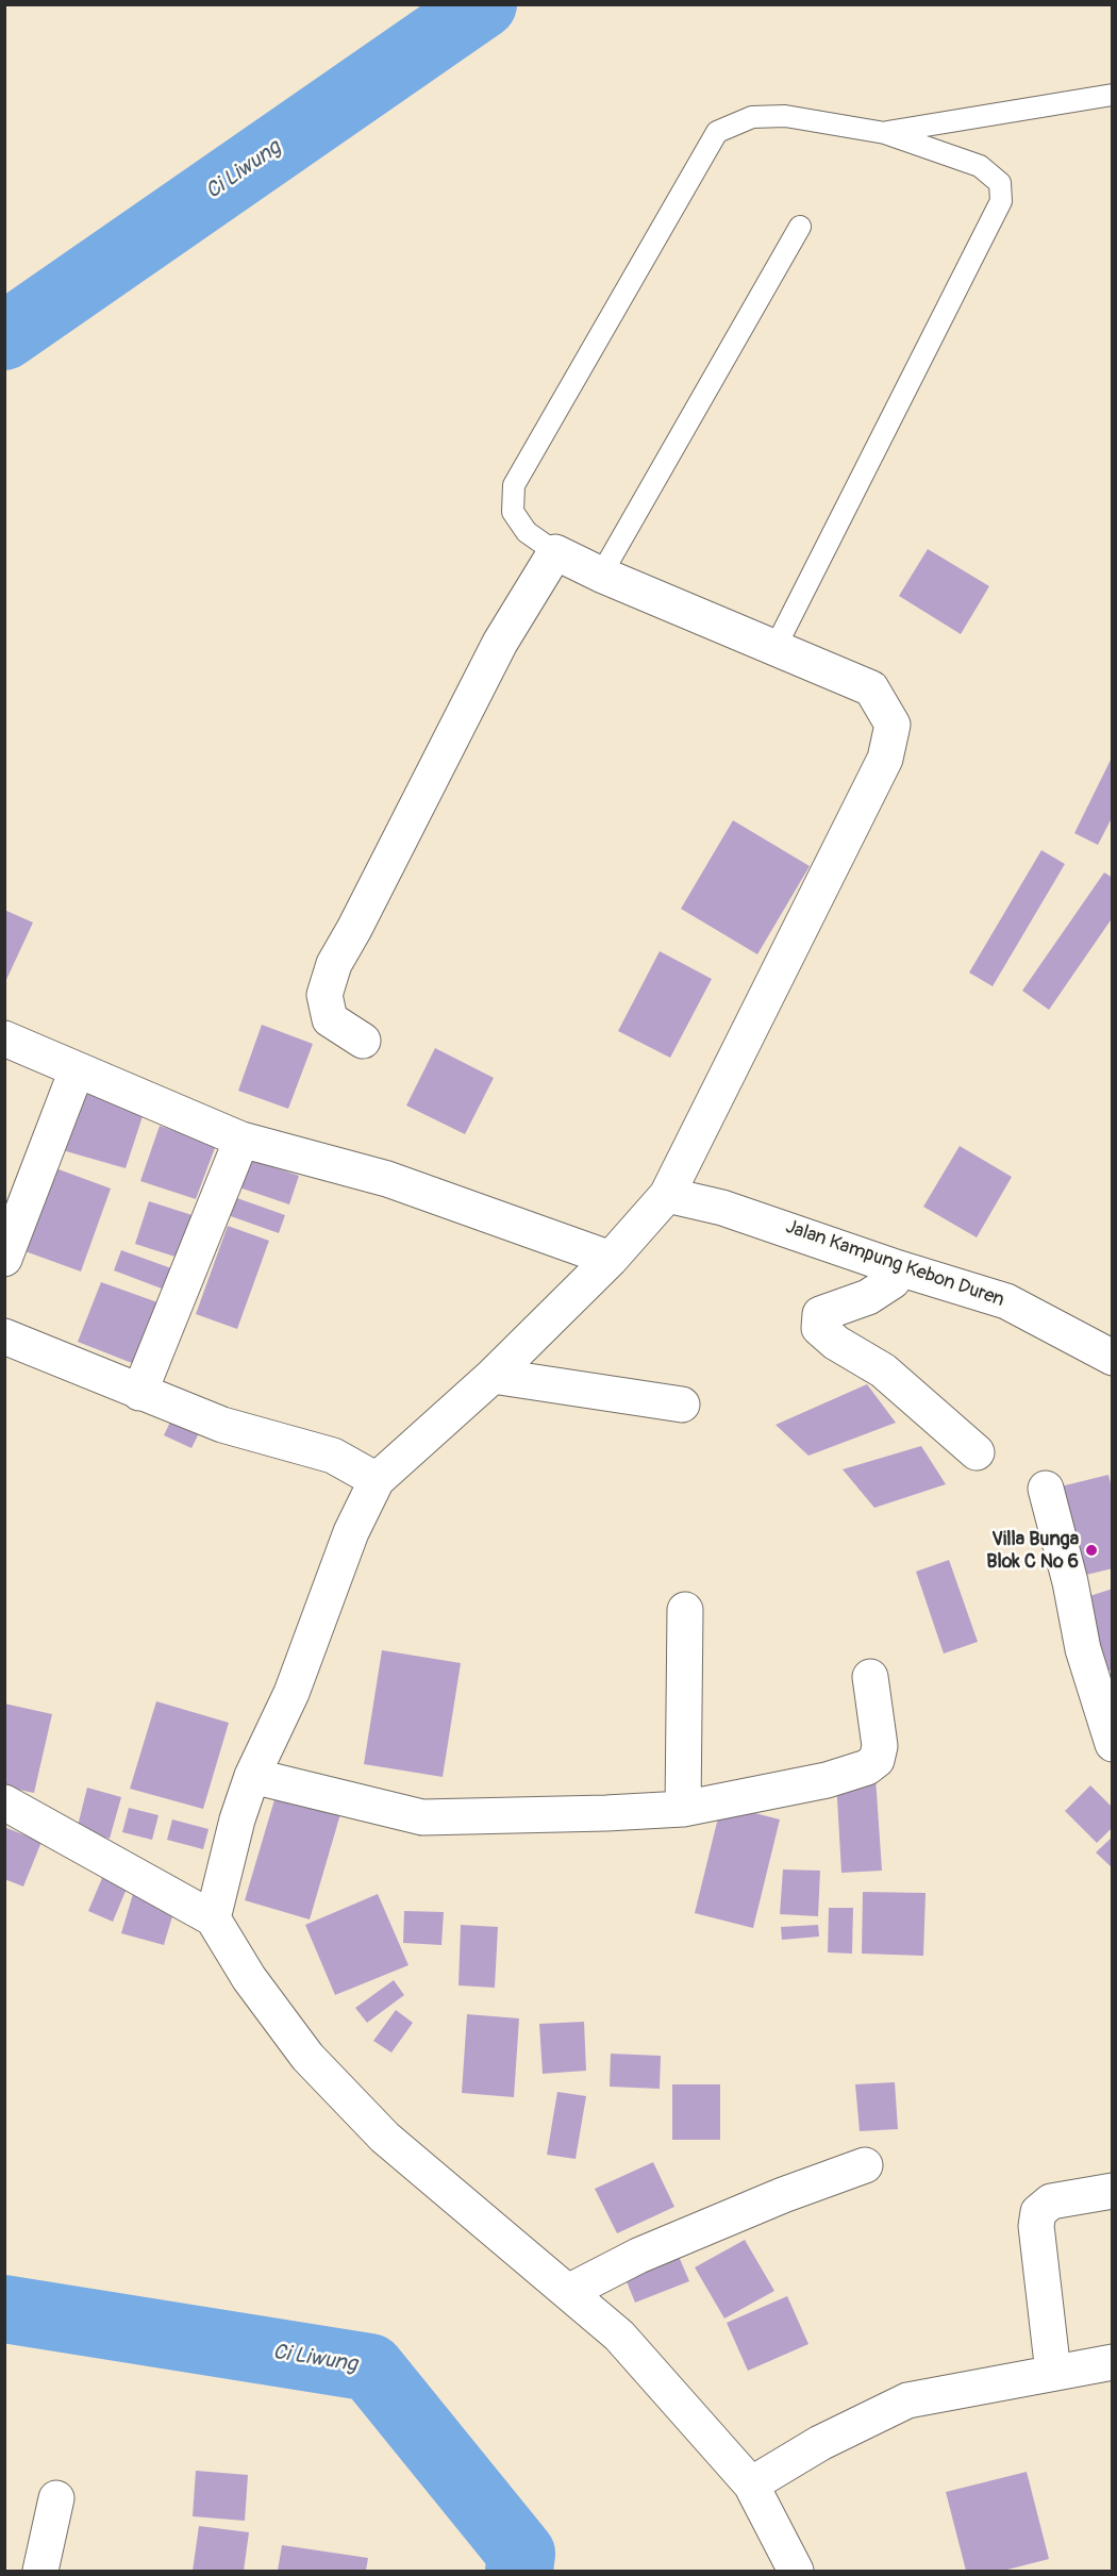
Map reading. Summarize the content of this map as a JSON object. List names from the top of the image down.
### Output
{
  "streets": {
    "street": ["Jalan Kampung Kebon Duren"]
  },
  "water": ["Ci Liwung"],
  "places": ["Villa Bunga Blok C No 6"]
}
